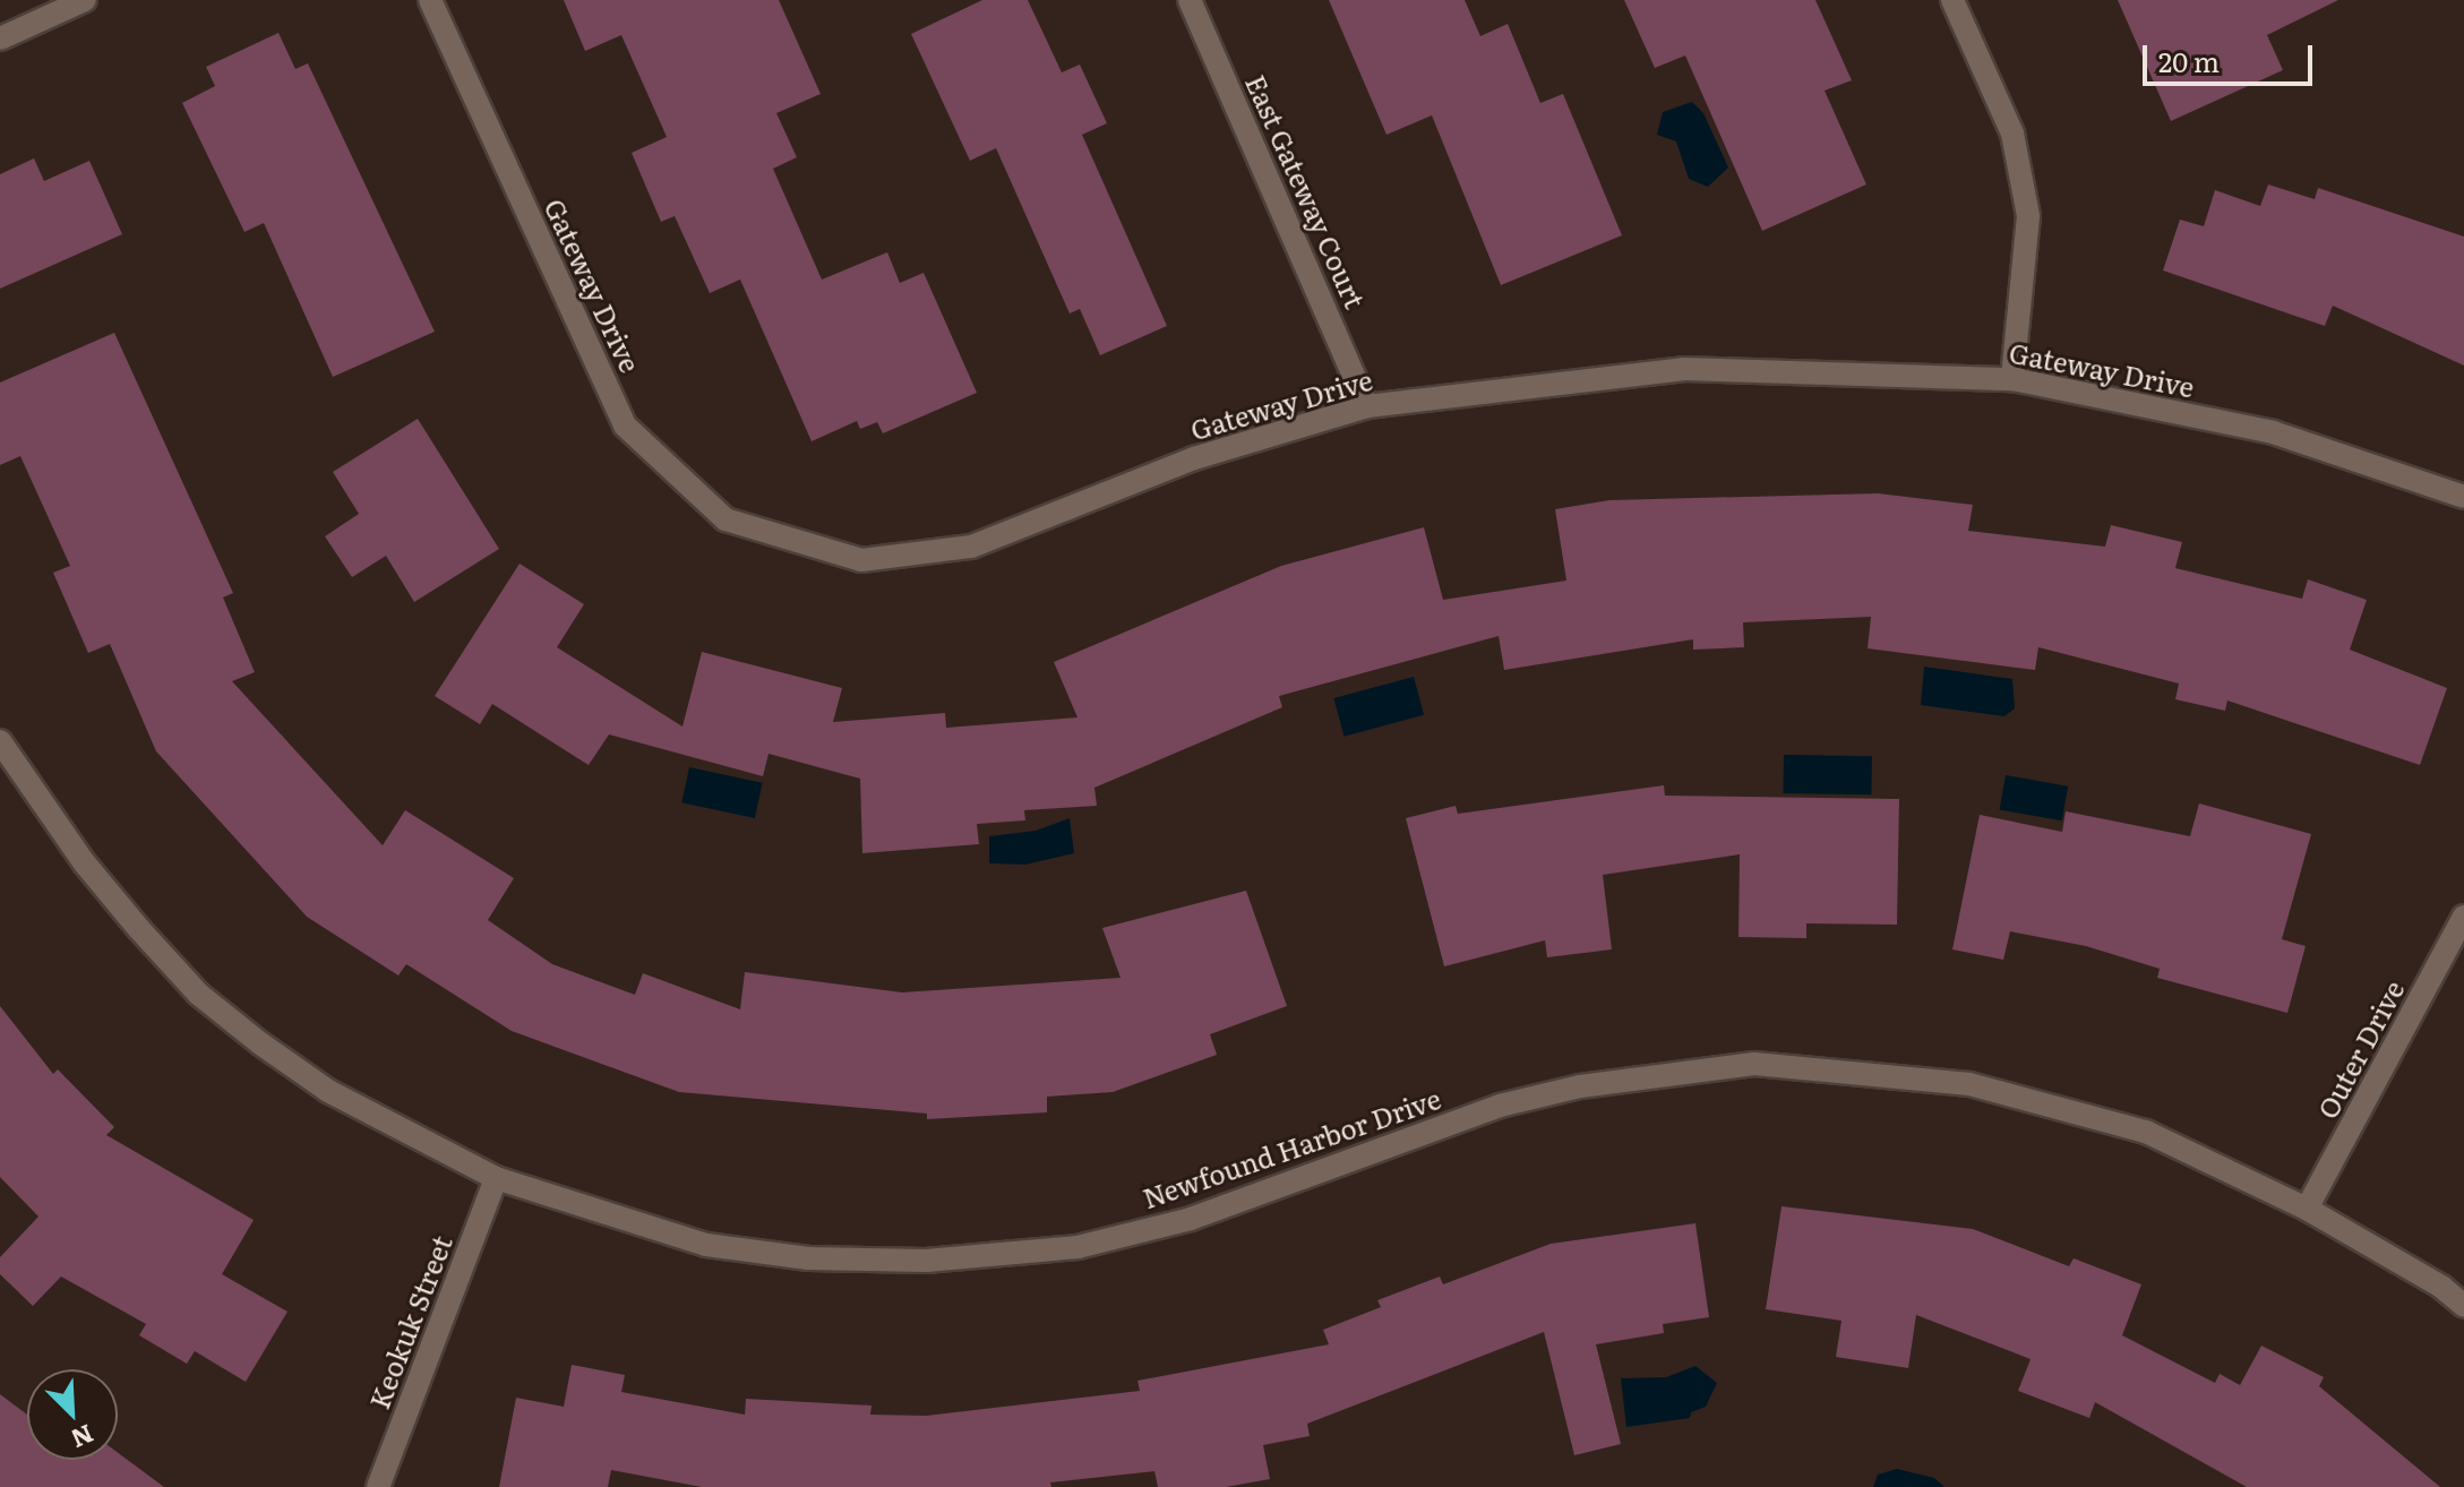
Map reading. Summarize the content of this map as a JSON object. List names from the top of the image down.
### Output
{
  "streets": {
    "street": [
      "East Gateway Court",
      "Gateway Drive",
      "Outer Drive",
      "Newfound Harbor Drive",
      "Keokuk Street"
    ]
  },
  "crossings": [
    ["East Gateway Court", "Gateway Drive"],
    ["Outer Drive", "Newfound Harbor Drive"],
    ["Newfound Harbor Drive", "Keokuk Street"]
  ],
  "scale_bar": "20 m",
  "north": "bottom right"
}
